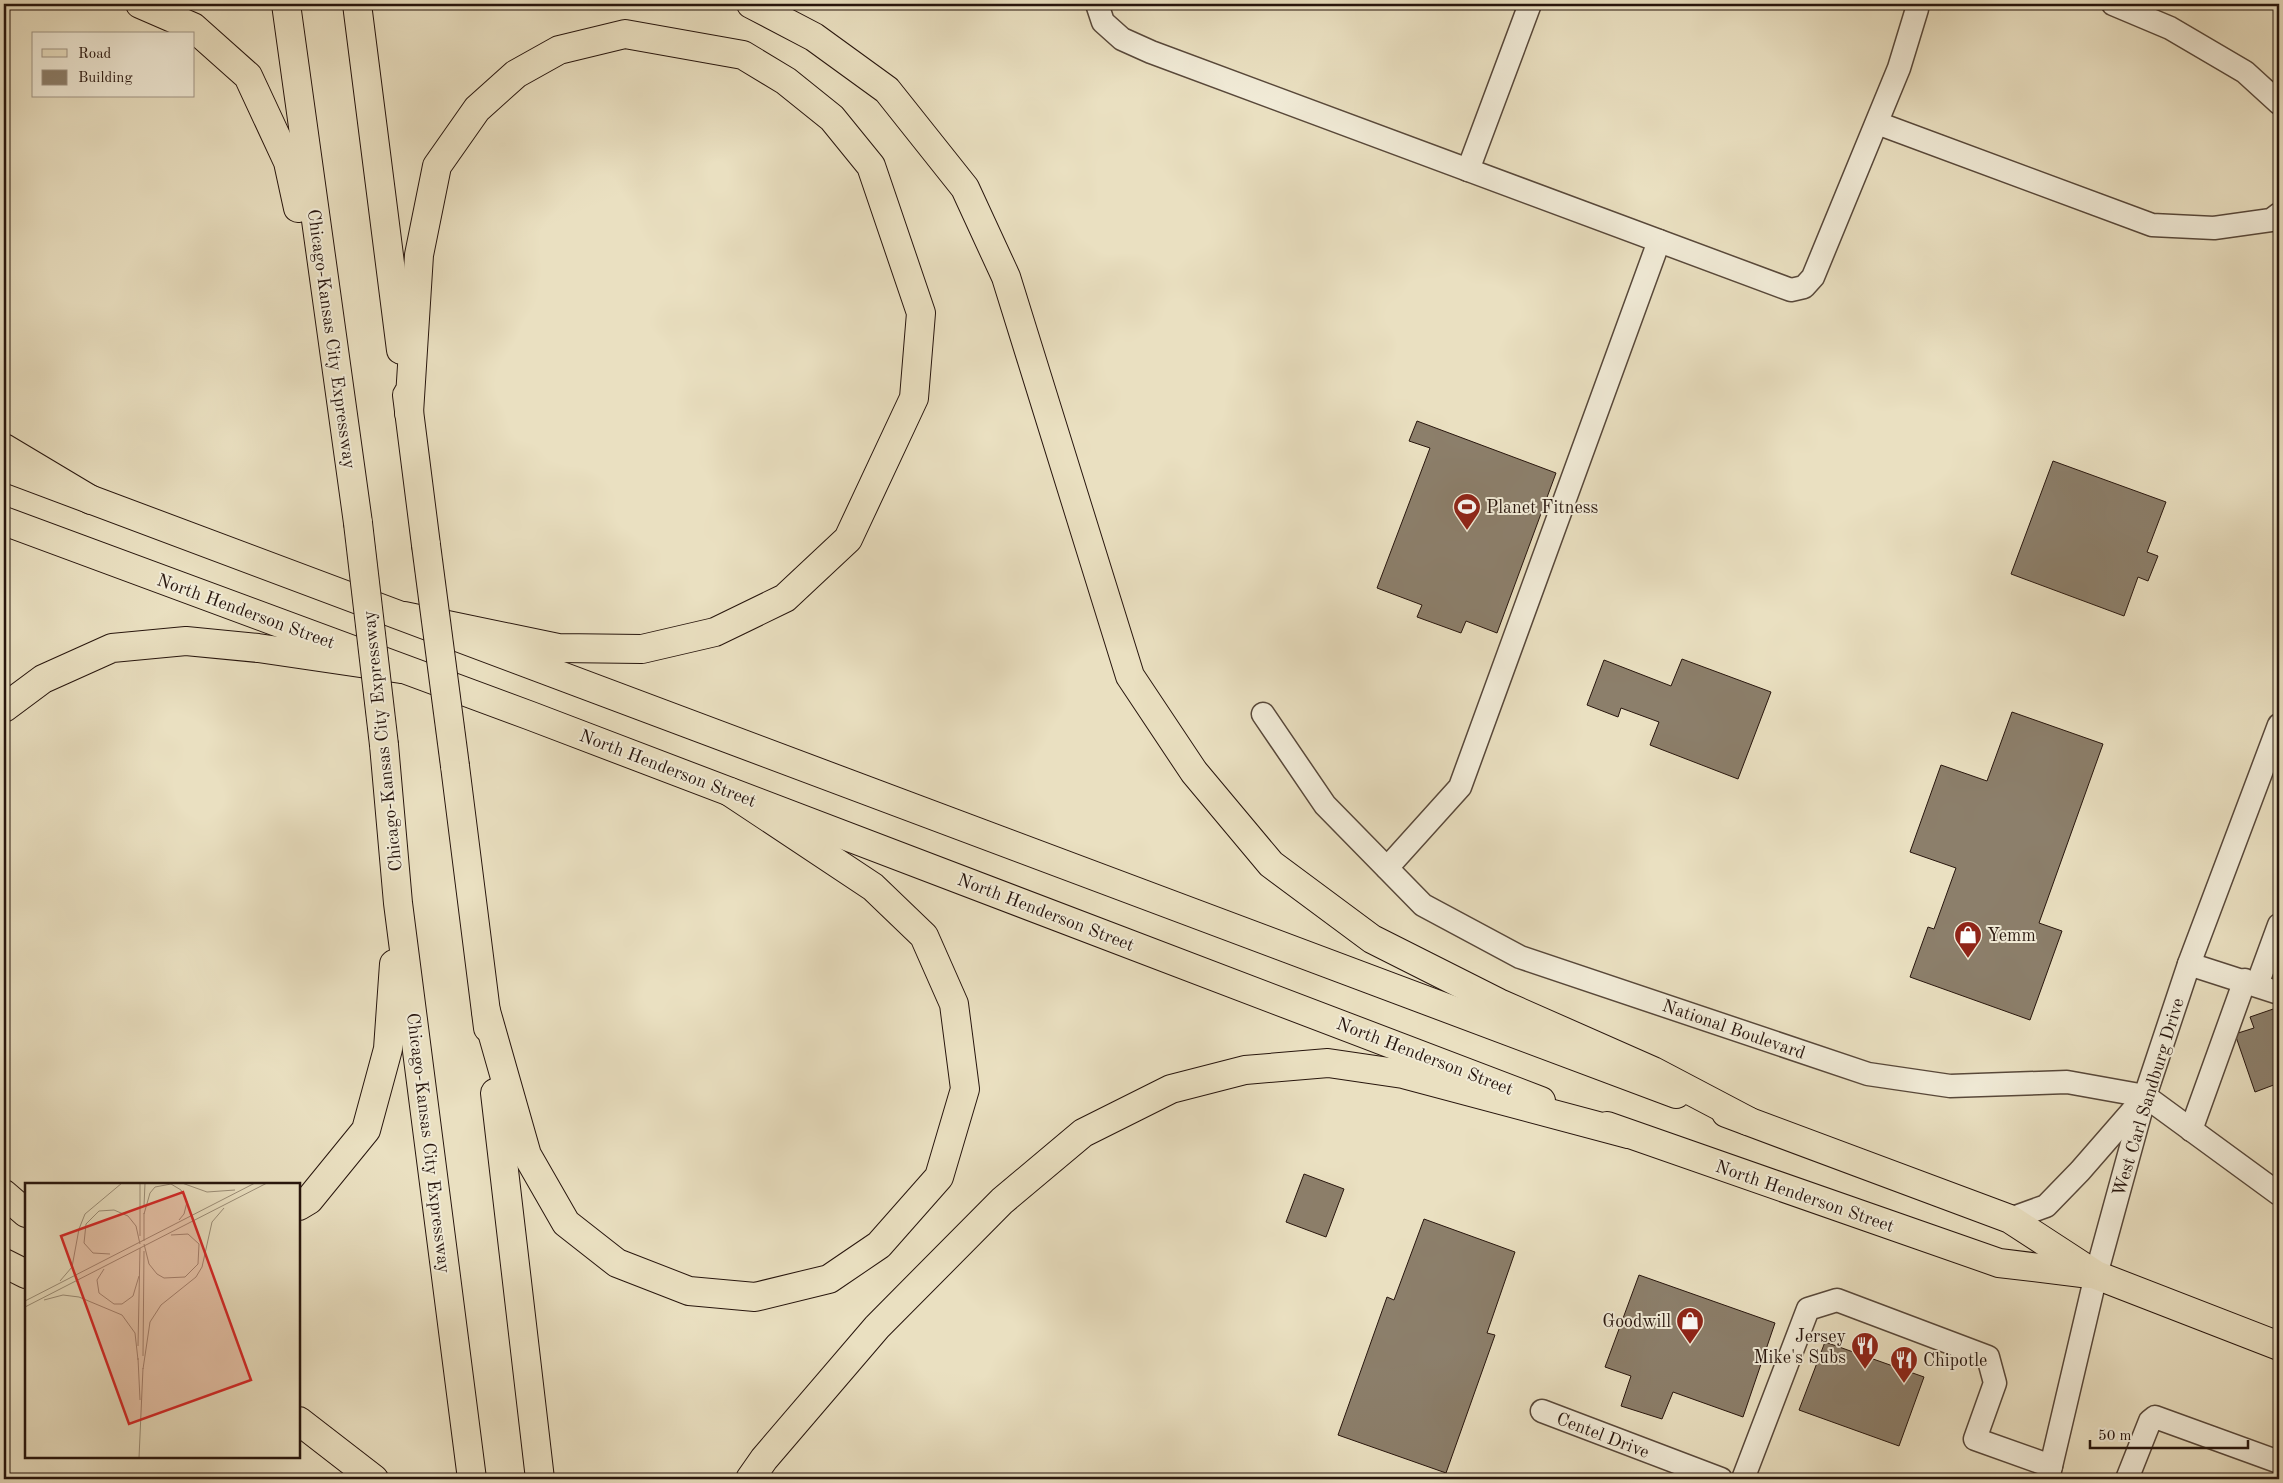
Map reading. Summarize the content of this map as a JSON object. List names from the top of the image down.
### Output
{
  "streets": {
    "main road": ["Chicago-Kansas City Expressway", "North Henderson Street"],
    "street": ["National Boulevard", "West Carl Sandburg Drive", "Centel Drive"]
  },
  "crossings": [
    ["North Henderson Street", "West Carl Sandburg Drive"],
    ["National Boulevard", "West Carl Sandburg Drive"]
  ],
  "places": {
    "sports": ["Planet Fitness"],
    "shop": ["Yemm", "Goodwill"],
    "restaurant": ["Jersey Mike's Subs", "Chipotle"]
  },
  "legend": ["Road", "Building"],
  "scale_bar": "50 m"
}
